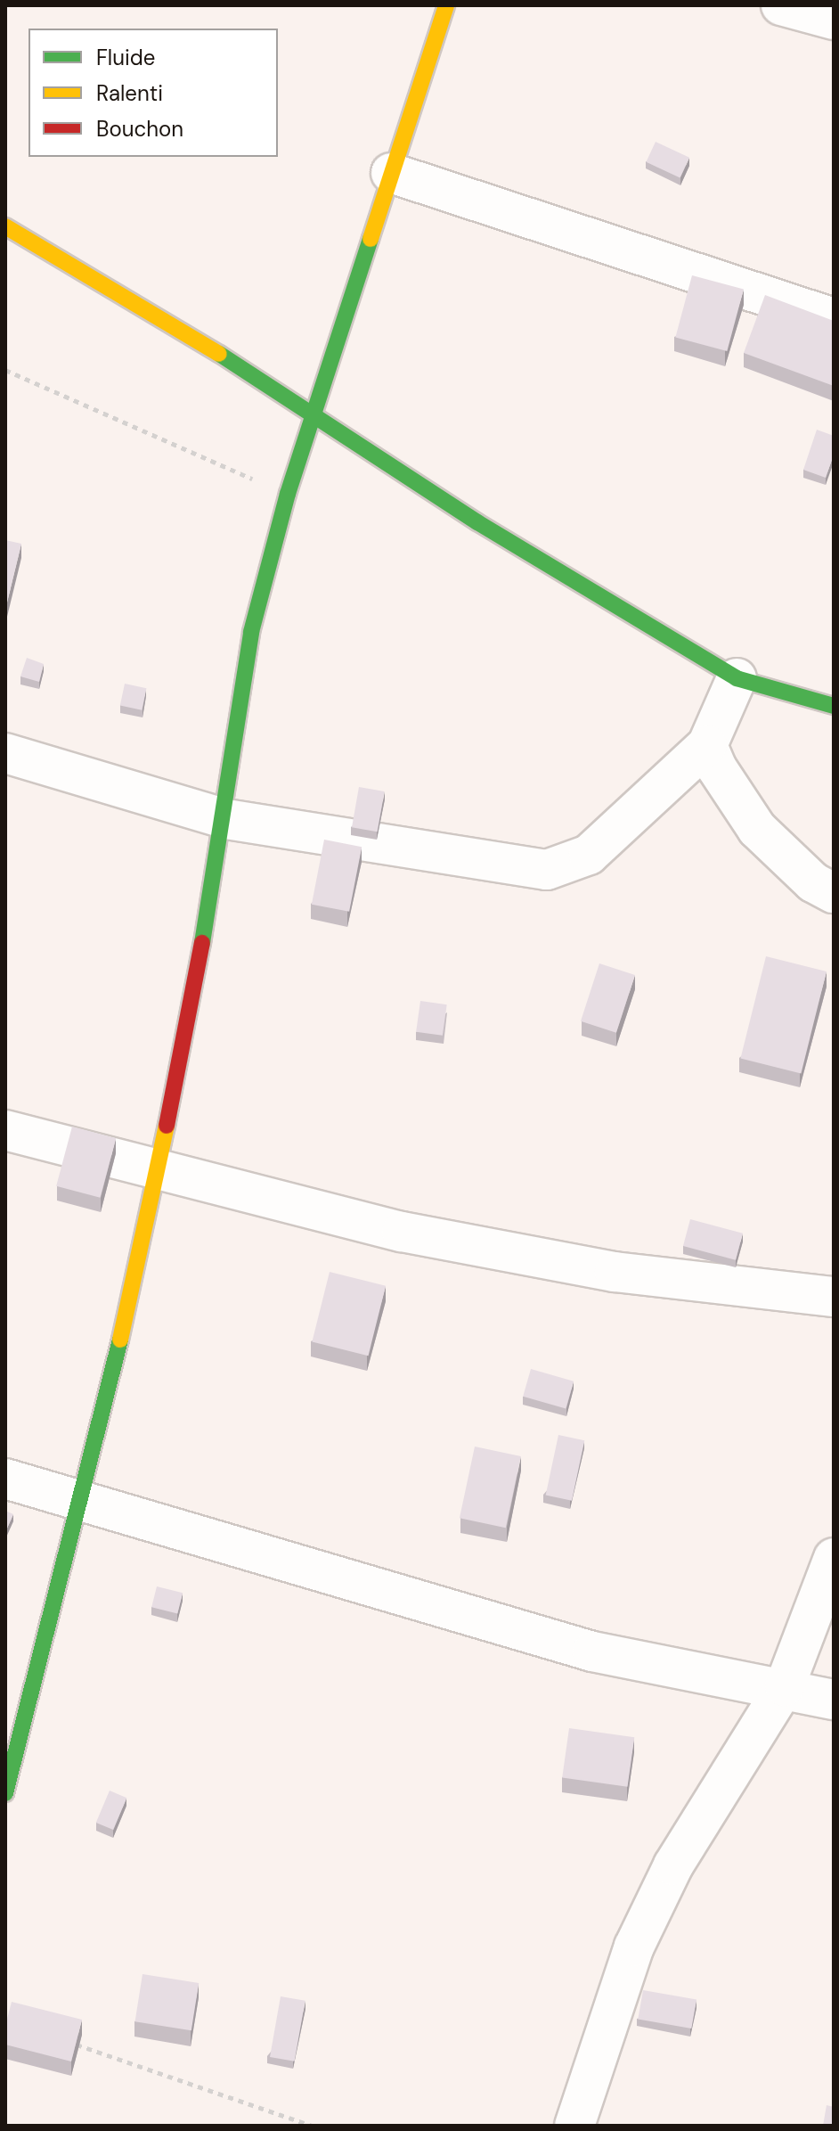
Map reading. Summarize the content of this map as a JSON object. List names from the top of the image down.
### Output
{
  "legend": ["Fluide", "Ralenti", "Bouchon"]
}
